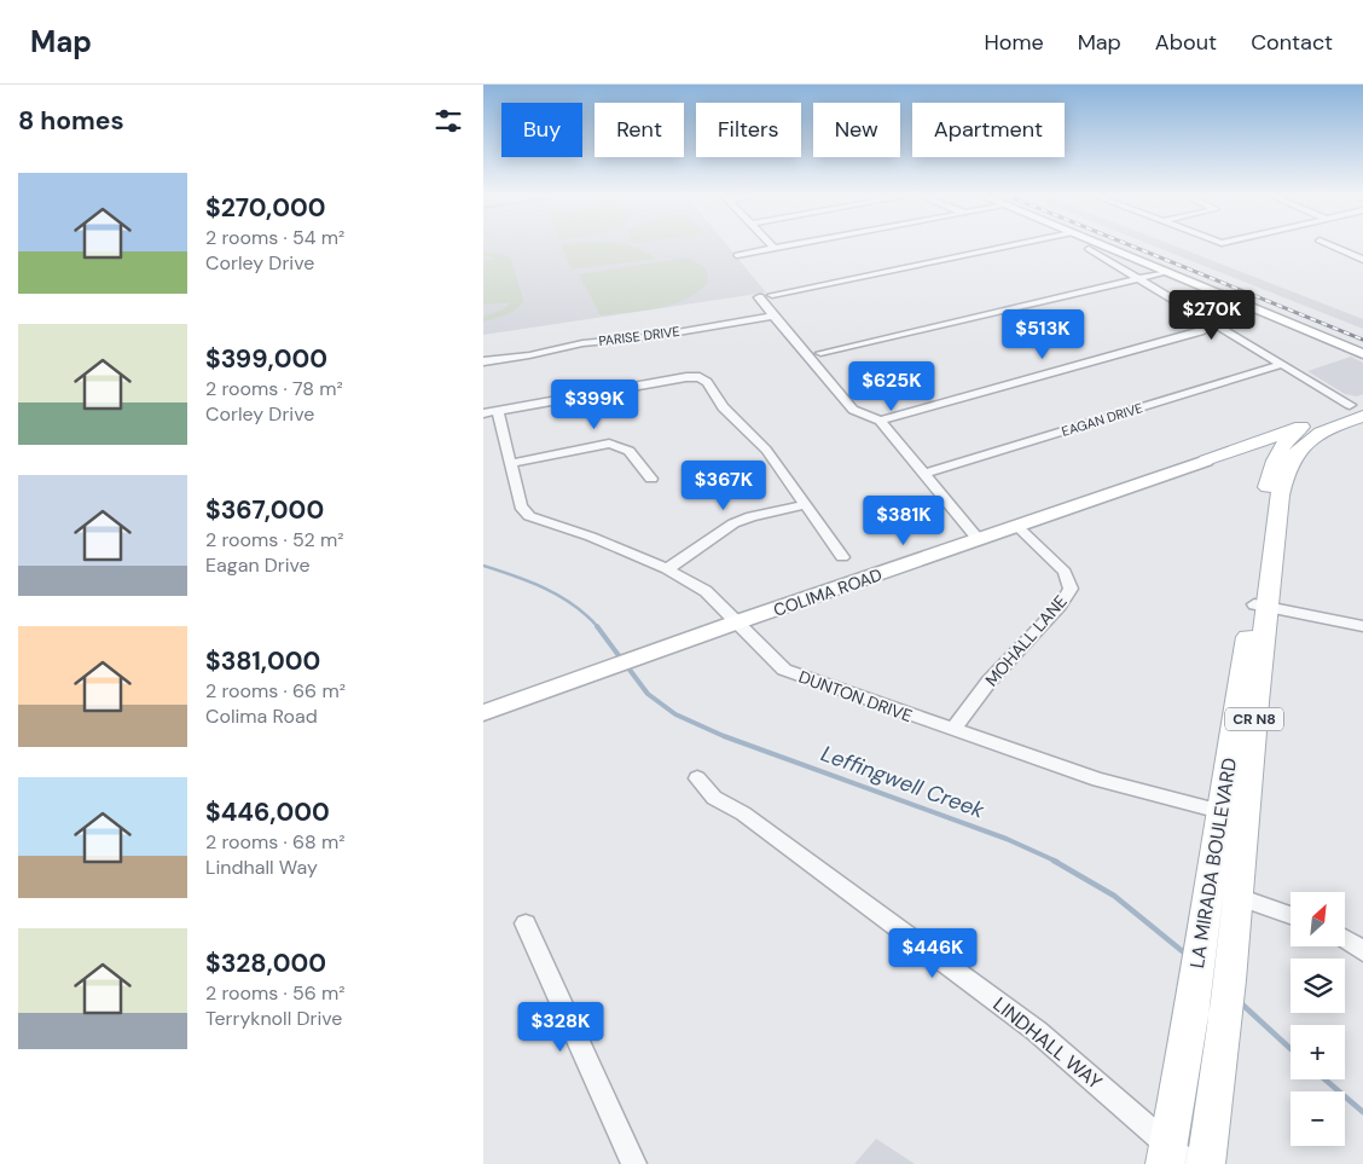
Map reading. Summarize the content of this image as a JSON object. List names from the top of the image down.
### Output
{
  "streets": {
    "main road": ["COLIMA ROAD", "CR N8", "LA MIRADA BOULEVARD"],
    "street": [
      "PARISE DRIVE",
      "EAGAN DRIVE",
      "MOHALL LANE",
      "DUNTON DRIVE",
      "LINDHALL WAY"
    ]
  },
  "crossings": [
    ["COLIMA ROAD", "MOHALL LANE"],
    ["COLIMA ROAD", "DUNTON DRIVE"],
    ["MOHALL LANE", "DUNTON DRIVE"],
    ["DUNTON DRIVE", "LA MIRADA BOULEVARD"],
    ["LA MIRADA BOULEVARD", "LINDHALL WAY"]
  ],
  "water": ["Leffingwell Creek"],
  "north": "top right",
  "page": {
    "header": "Map",
    "nav": [
      "Home",
      "Map",
      "About",
      "Contact"
    ],
    "heading": "8 homes",
    "chip": [
      "Buy",
      "Rent",
      "Filters",
      "New",
      "Apartment"
    ],
    "list": [
      {
        "name": "$270,000",
        "note": "2 rooms · 54 m² · Corley Drive"
      },
      {
        "name": "$399,000",
        "note": "2 rooms · 78 m² · Corley Drive"
      },
      {
        "name": "$367,000",
        "note": "2 rooms · 52 m² · Eagan Drive"
      },
      {
        "name": "$381,000",
        "note": "2 rooms · 66 m² · Colima Road"
      },
      {
        "name": "$446,000",
        "note": "2 rooms · 68 m² · Lindhall Way"
      },
      {
        "name": "$328,000",
        "note": "2 rooms · 56 m² · Terryknoll Drive"
      }
    ],
    "price": [
      "$270K",
      "$513K",
      "$625K",
      "$399K",
      "$367K",
      "$381K",
      "$446K",
      "$328K"
    ],
    "map_buttons": ["+", "−"]
  }
}
